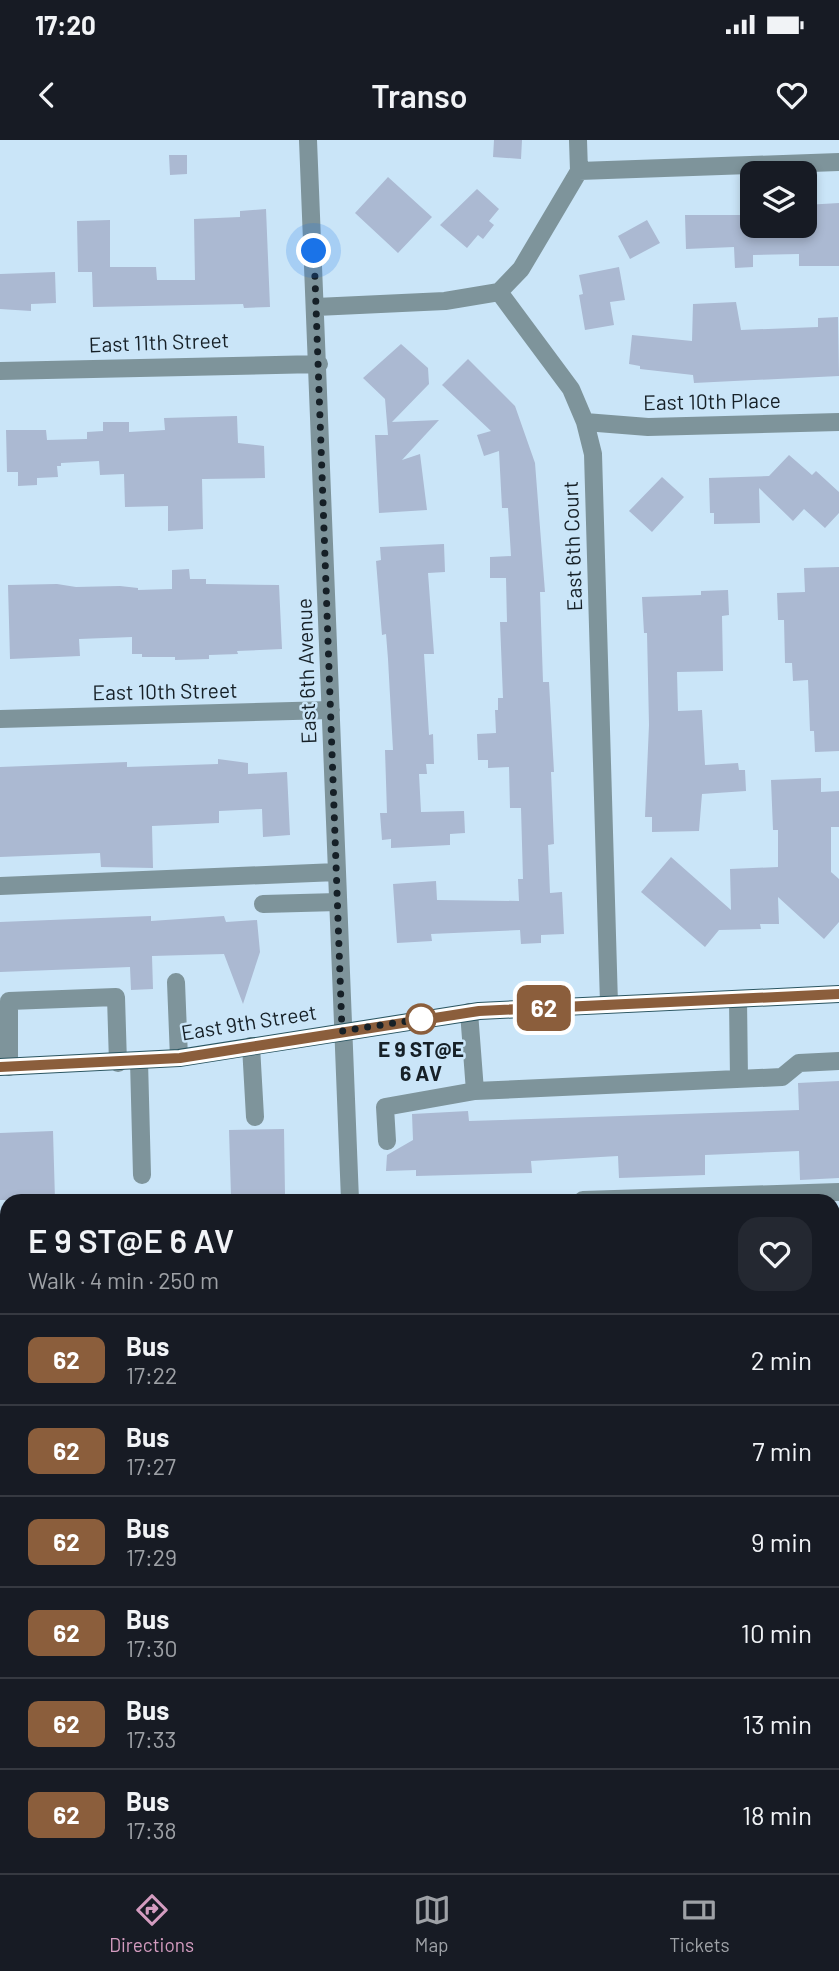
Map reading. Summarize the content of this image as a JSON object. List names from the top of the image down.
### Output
{
  "streets": {
    "main road": ["East 9th Street"],
    "street": [
      "East 11th Street",
      "East 10th Place",
      "East 6th Court",
      "East 6th Avenue",
      "East 10th Street"
    ]
  },
  "crossings": [
    ["East 11th Street", "East 6th Avenue"],
    ["East 10th Place", "East 6th Court"],
    ["East 6th Court", "East 9th Street"],
    ["East 6th Avenue", "East 10th Street"],
    ["East 6th Avenue", "East 9th Street"]
  ],
  "places": ["E 9 ST@E 6 AV"],
  "lines": ["bus line 62"],
  "page": {
    "status": "17:20",
    "header": "Transo",
    "on_map": "62",
    "heading": ["E 9 ST@E 6 AV", "Walk · 4 min · 250 m"],
    "list": [
      {
        "mark": "62",
        "name": "Bus",
        "note": "17:22",
        "value": "2 min"
      },
      {
        "mark": "62",
        "name": "Bus",
        "note": "17:27",
        "value": "7 min"
      },
      {
        "mark": "62",
        "name": "Bus",
        "note": "17:29",
        "value": "9 min"
      },
      {
        "mark": "62",
        "name": "Bus",
        "note": "17:30",
        "value": "10 min"
      },
      {
        "mark": "62",
        "name": "Bus",
        "note": "17:33",
        "value": "13 min"
      },
      {
        "mark": "62",
        "name": "Bus",
        "note": "17:38",
        "value": "18 min"
      }
    ],
    "tabs": ["Directions", "Map", "Tickets"]
  }
}
